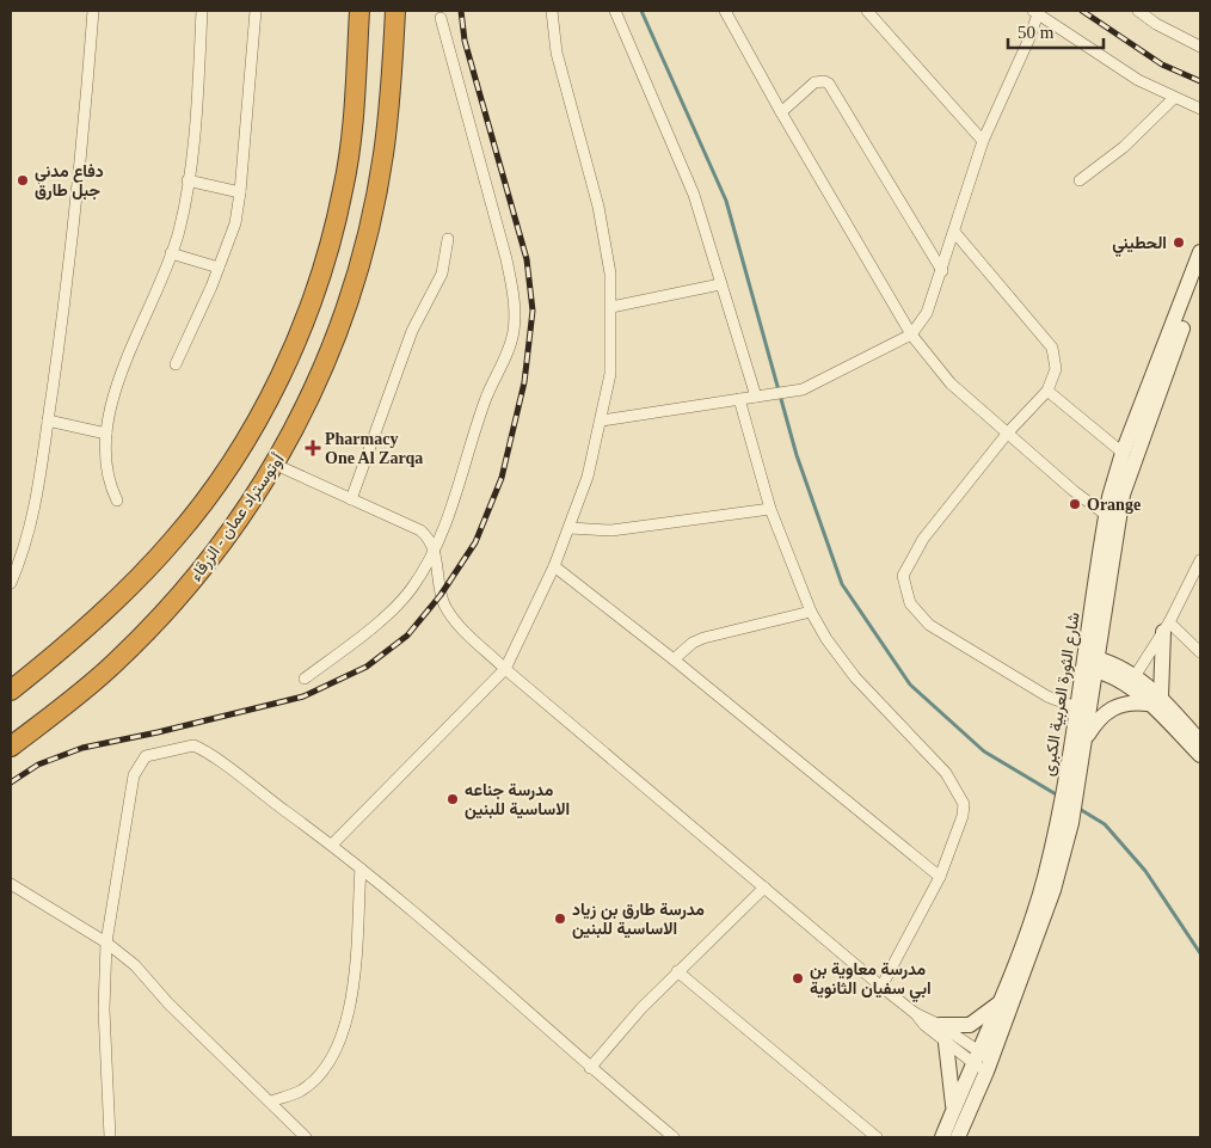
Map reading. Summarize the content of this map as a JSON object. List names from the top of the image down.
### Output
{
  "streets": {
    "highway": ["أوتوستراد عمان - الزرقاء"],
    "main road": ["شارع الثورة العربية الكبرى"]
  },
  "places": {
    "other": [
      "دفاع مدني جبل طارق",
      "الحطيني",
      "Orange",
      "مدرسة جناعه الاساسية للبنين",
      "مدرسة طارق بن زياد الاساسية للبنين",
      "مدرسة معاوية بن ابي سفيان الثانوية"
    ],
    "health": ["Pharmacy One Al Zarqa"]
  },
  "scale_bar": "50 m"
}
